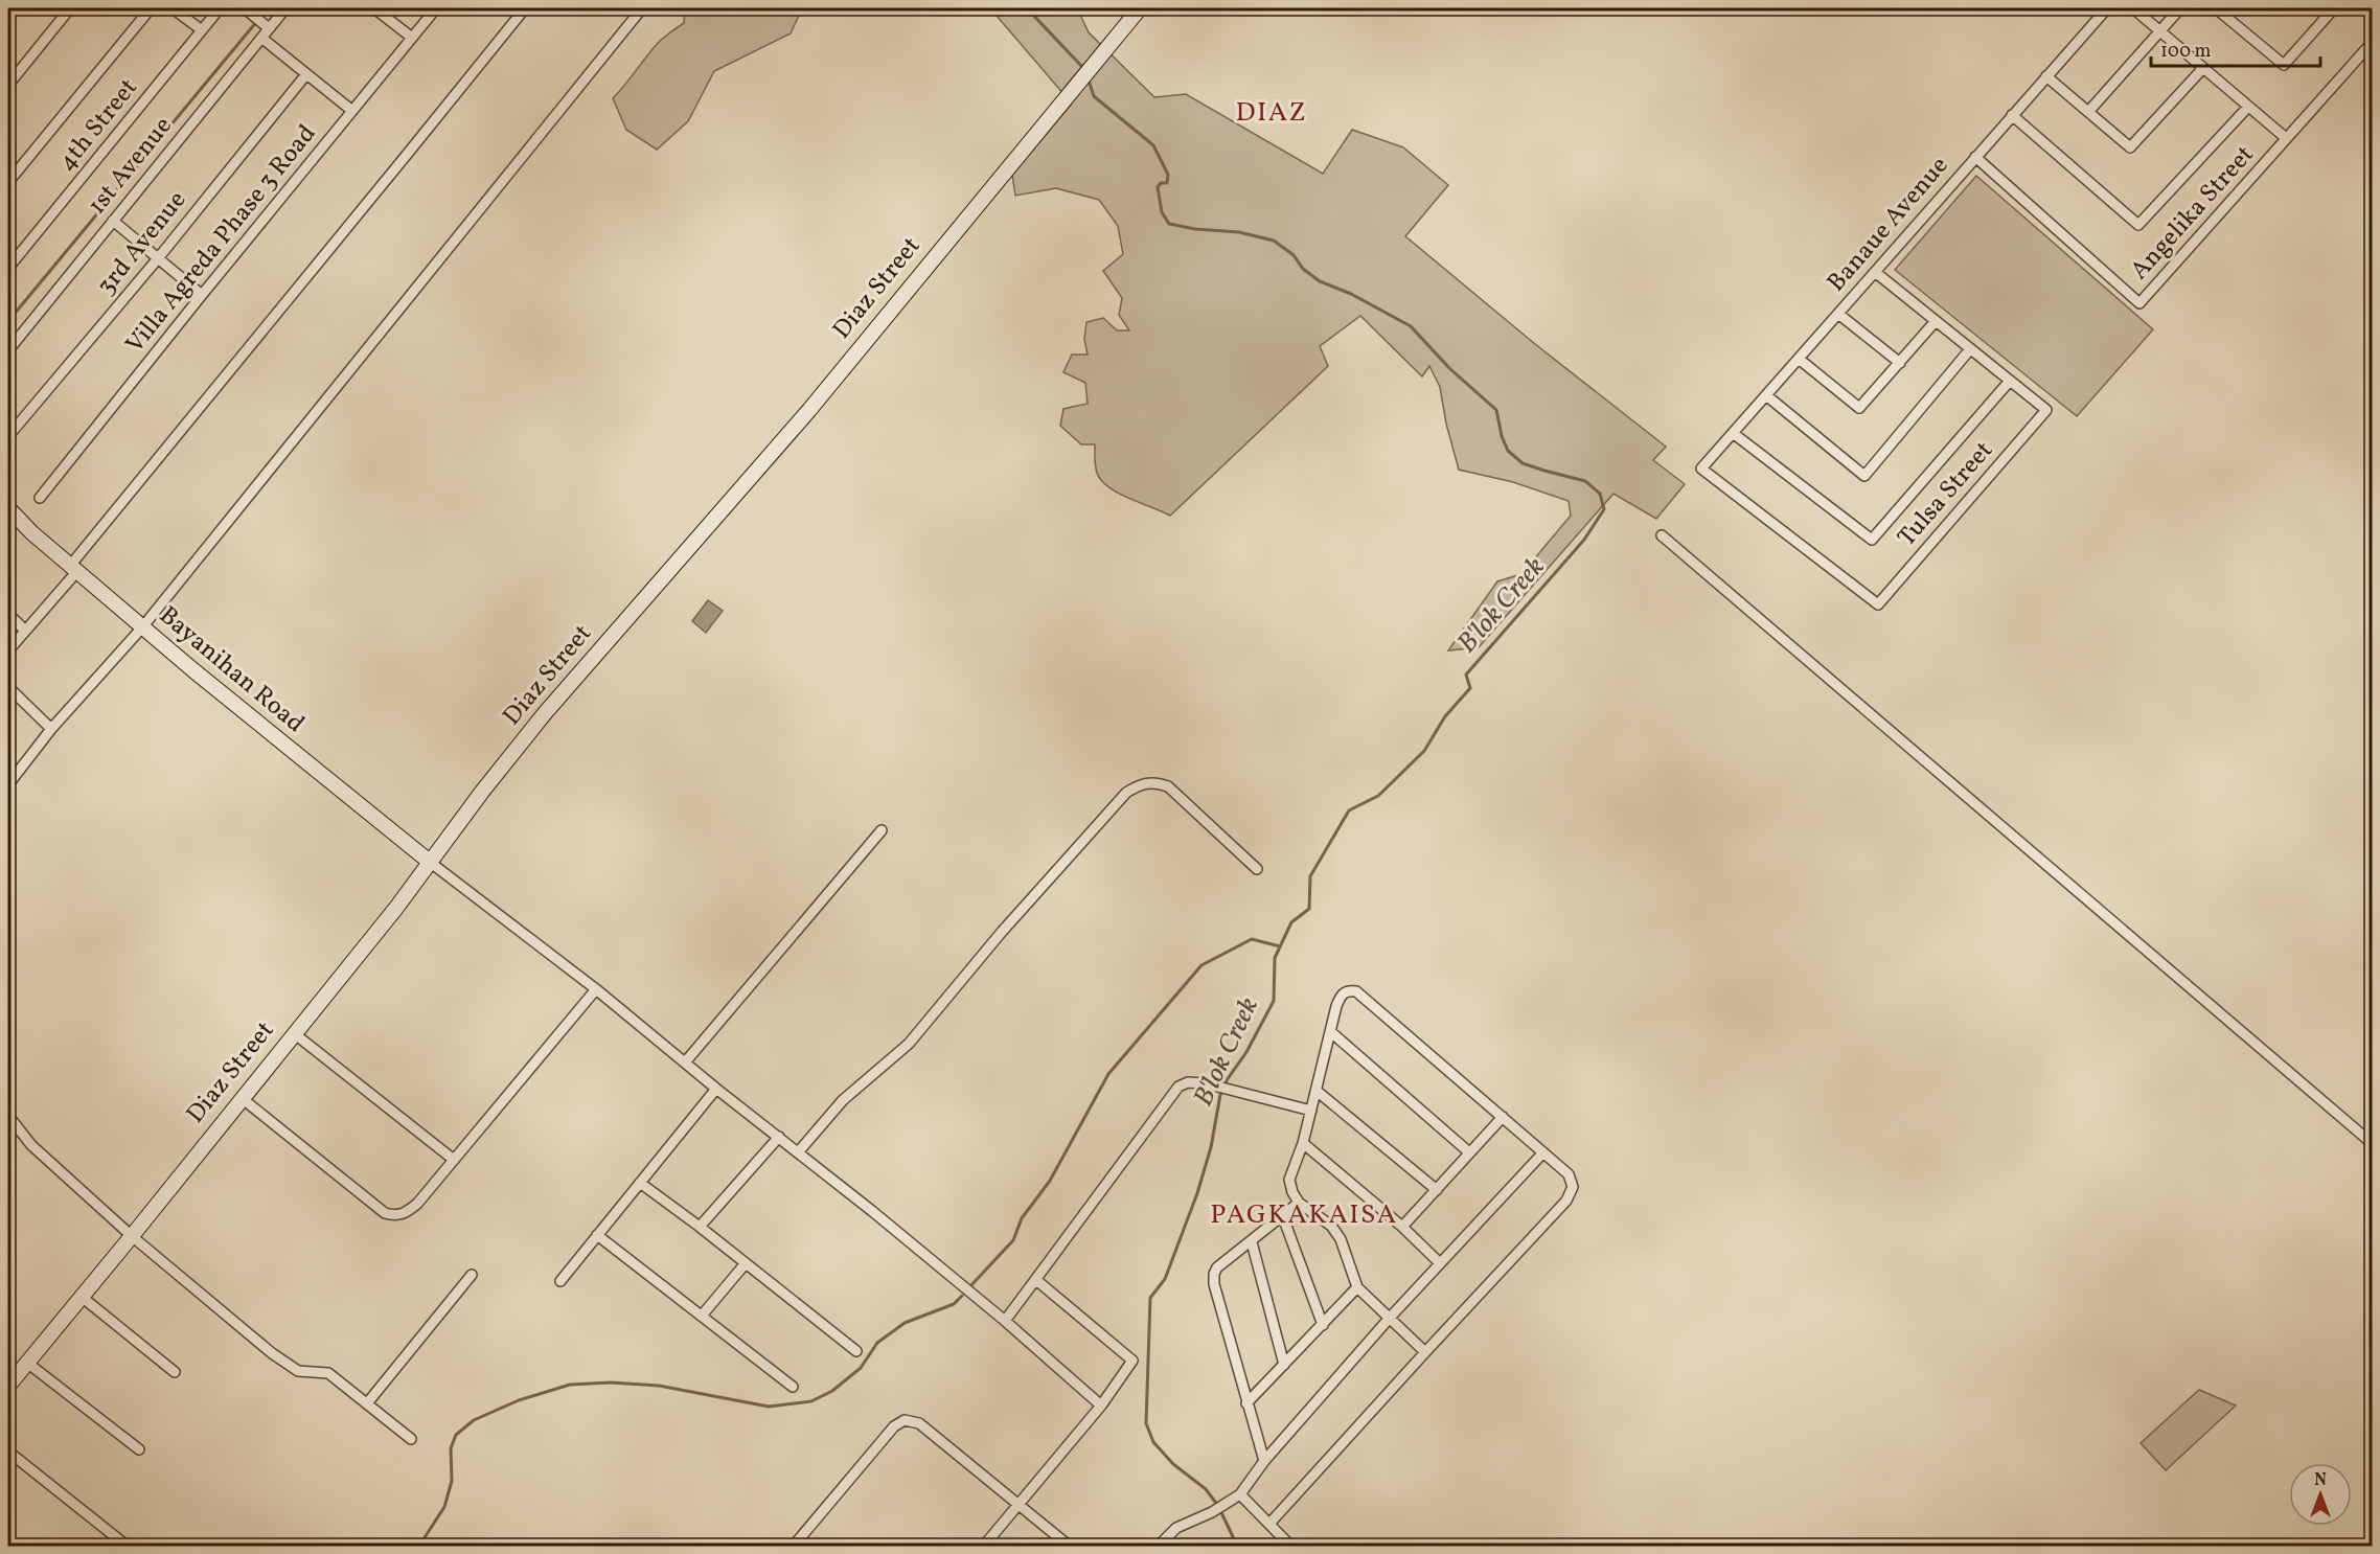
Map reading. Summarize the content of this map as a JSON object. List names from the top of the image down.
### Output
{
  "streets": {
    "main road": ["Diaz Street", "Bayanihan Road"],
    "street": [
      "4th Street",
      "1st Avenue",
      "Angelika Street",
      "Banaue Avenue",
      "Villa Agreda Phase 3 Road",
      "3rd Avenue",
      "Tulsa Street"
    ]
  },
  "crossings": [
    ["Angelika Street", "Banaue Avenue"],
    ["Banaue Avenue", "Tulsa Street"],
    ["Diaz Street", "Bayanihan Road"]
  ],
  "districts": ["DIAZ", "PAGKAKAISA"],
  "water": ["B'lok Creek"],
  "scale_bar": "100 m",
  "north": "top"
}
